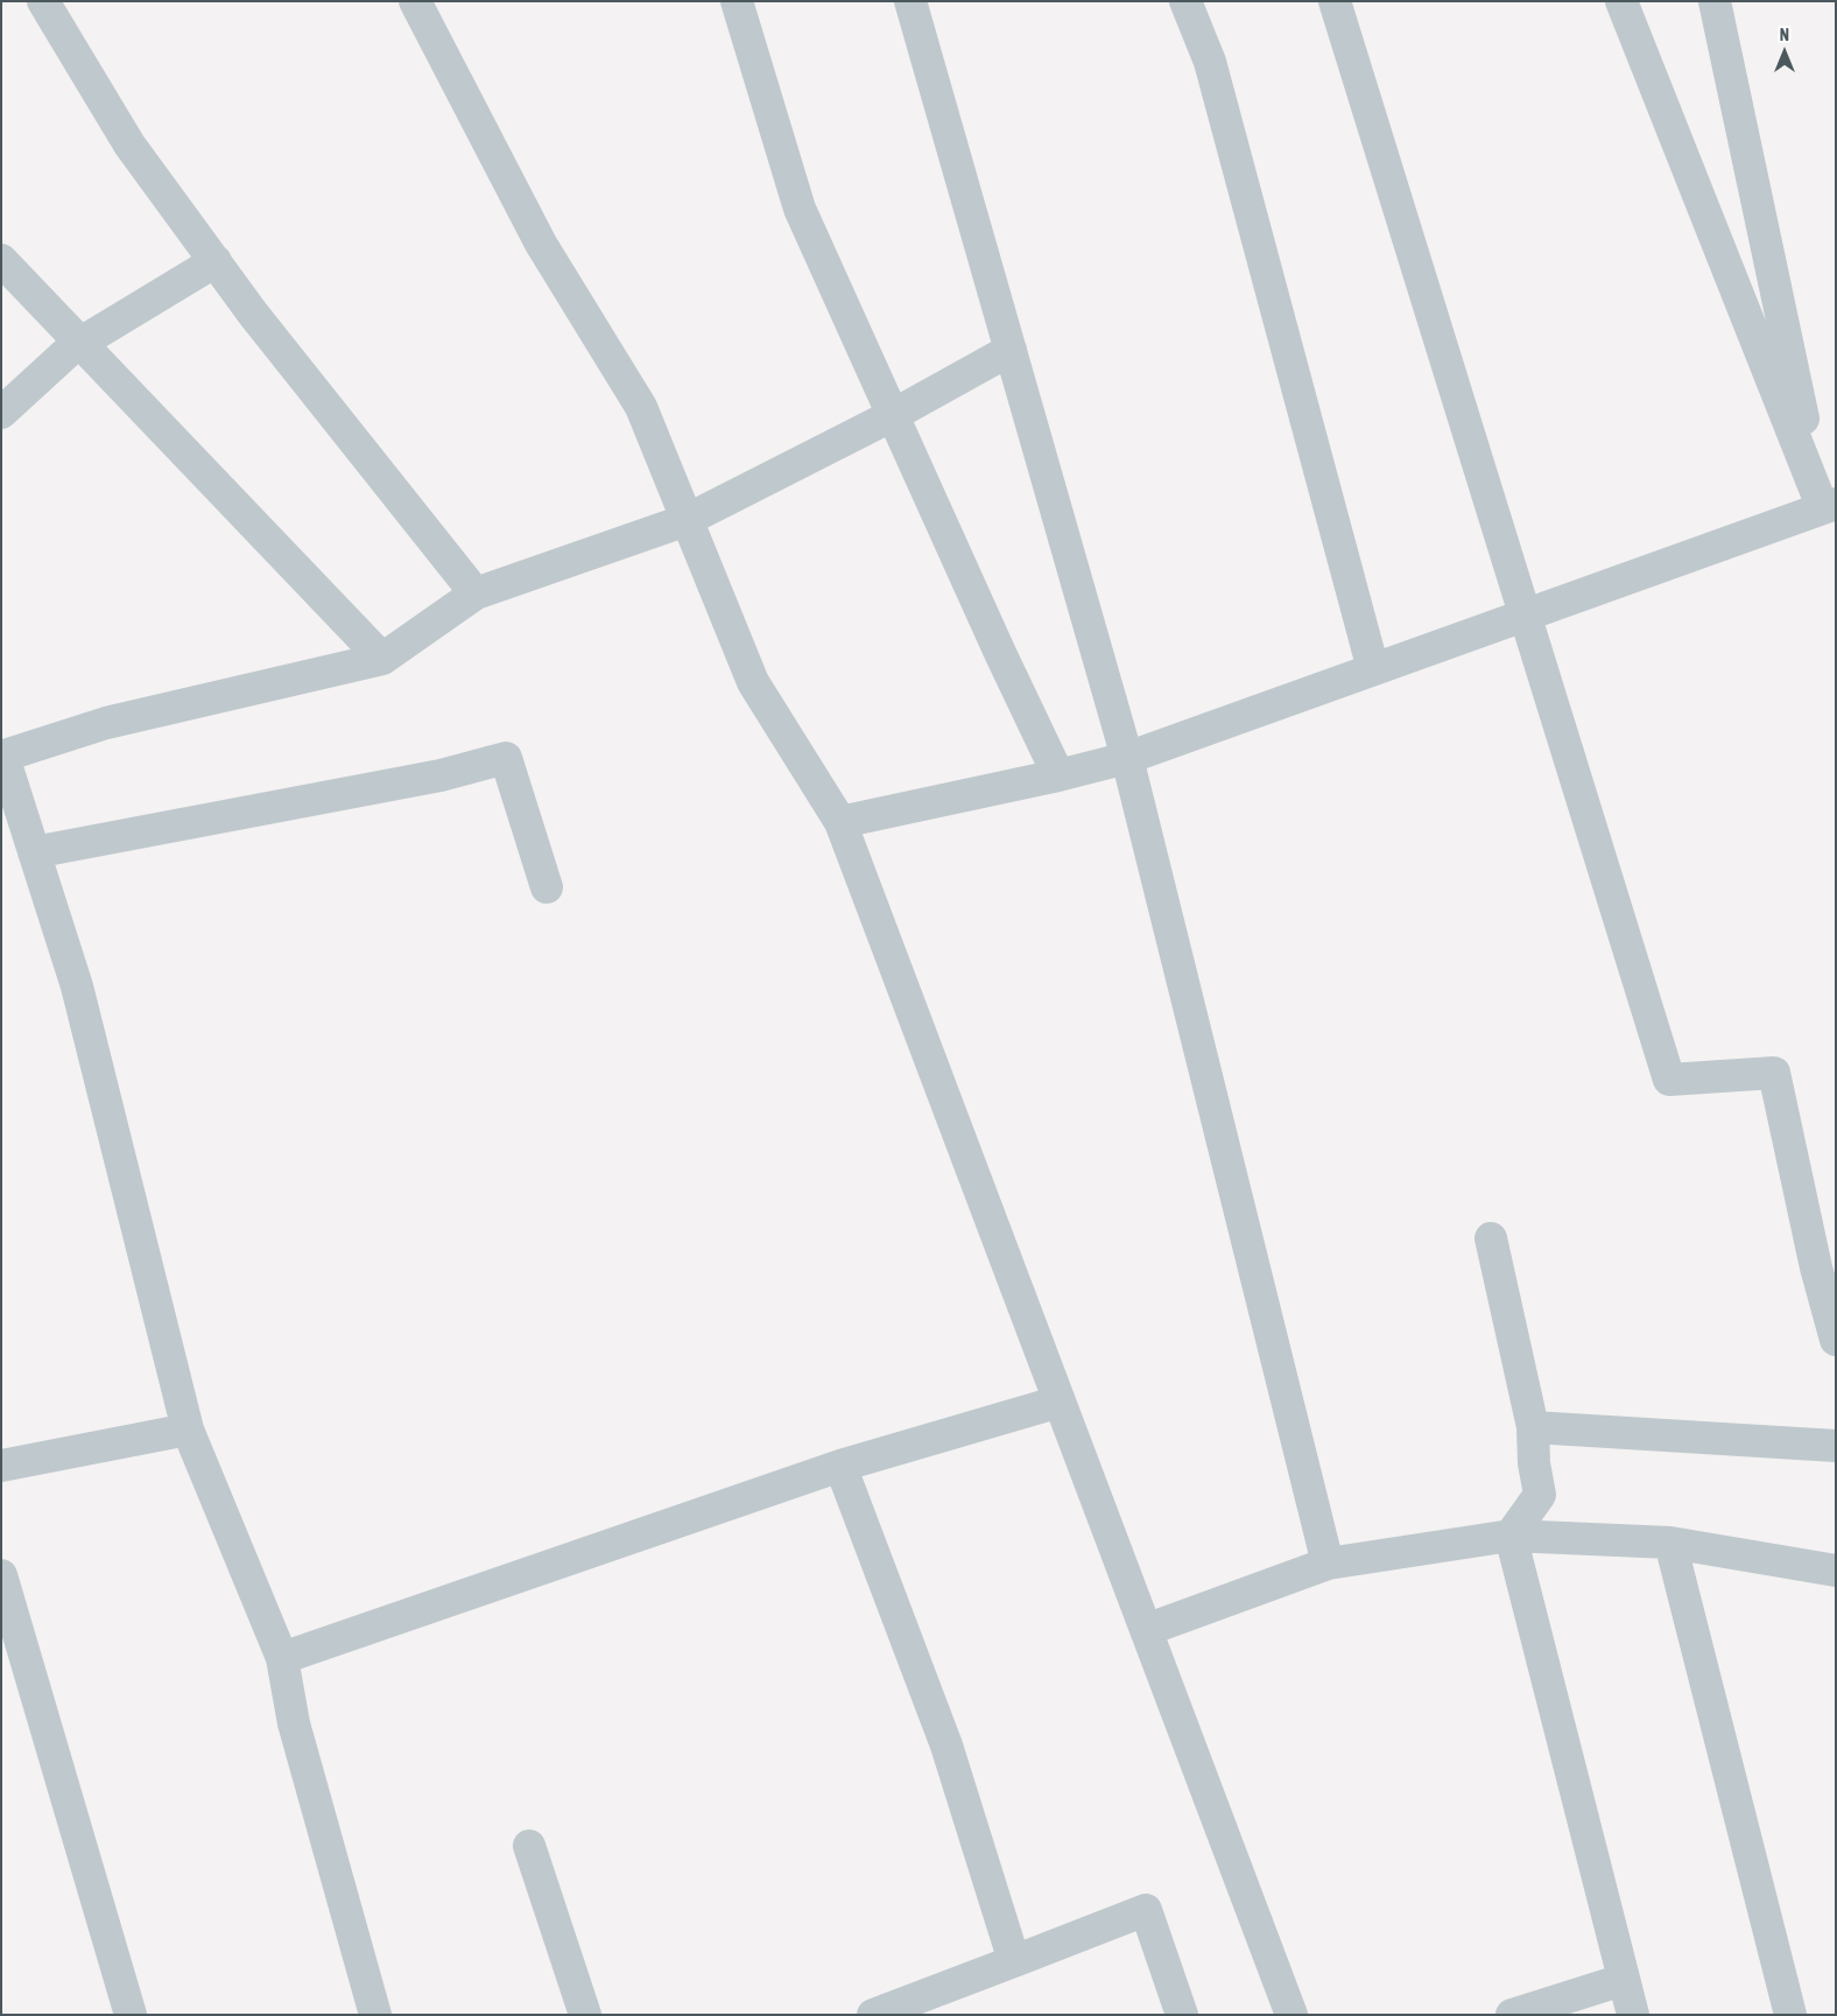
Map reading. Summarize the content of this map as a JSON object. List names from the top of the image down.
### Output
{
  "north": "top"
}
